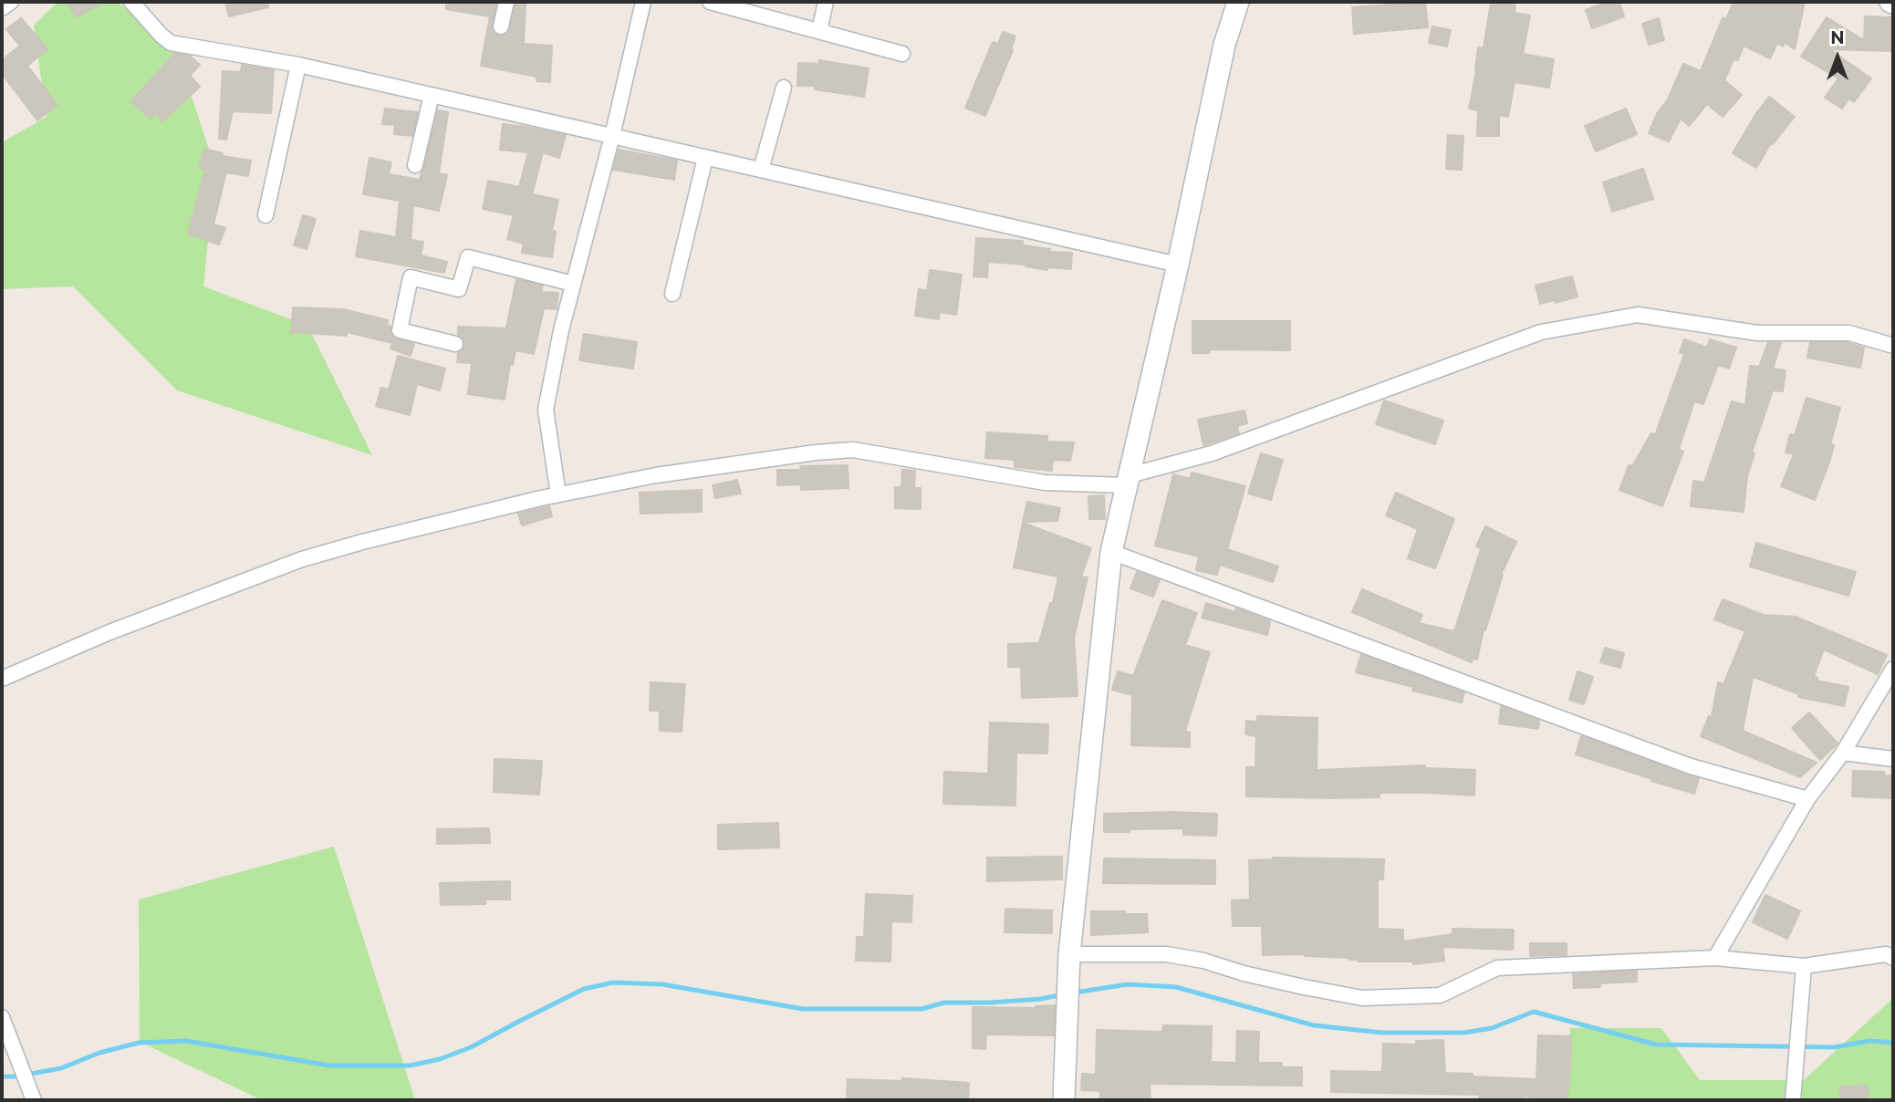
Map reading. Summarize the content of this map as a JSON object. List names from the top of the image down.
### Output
{
  "north": "top"
}
